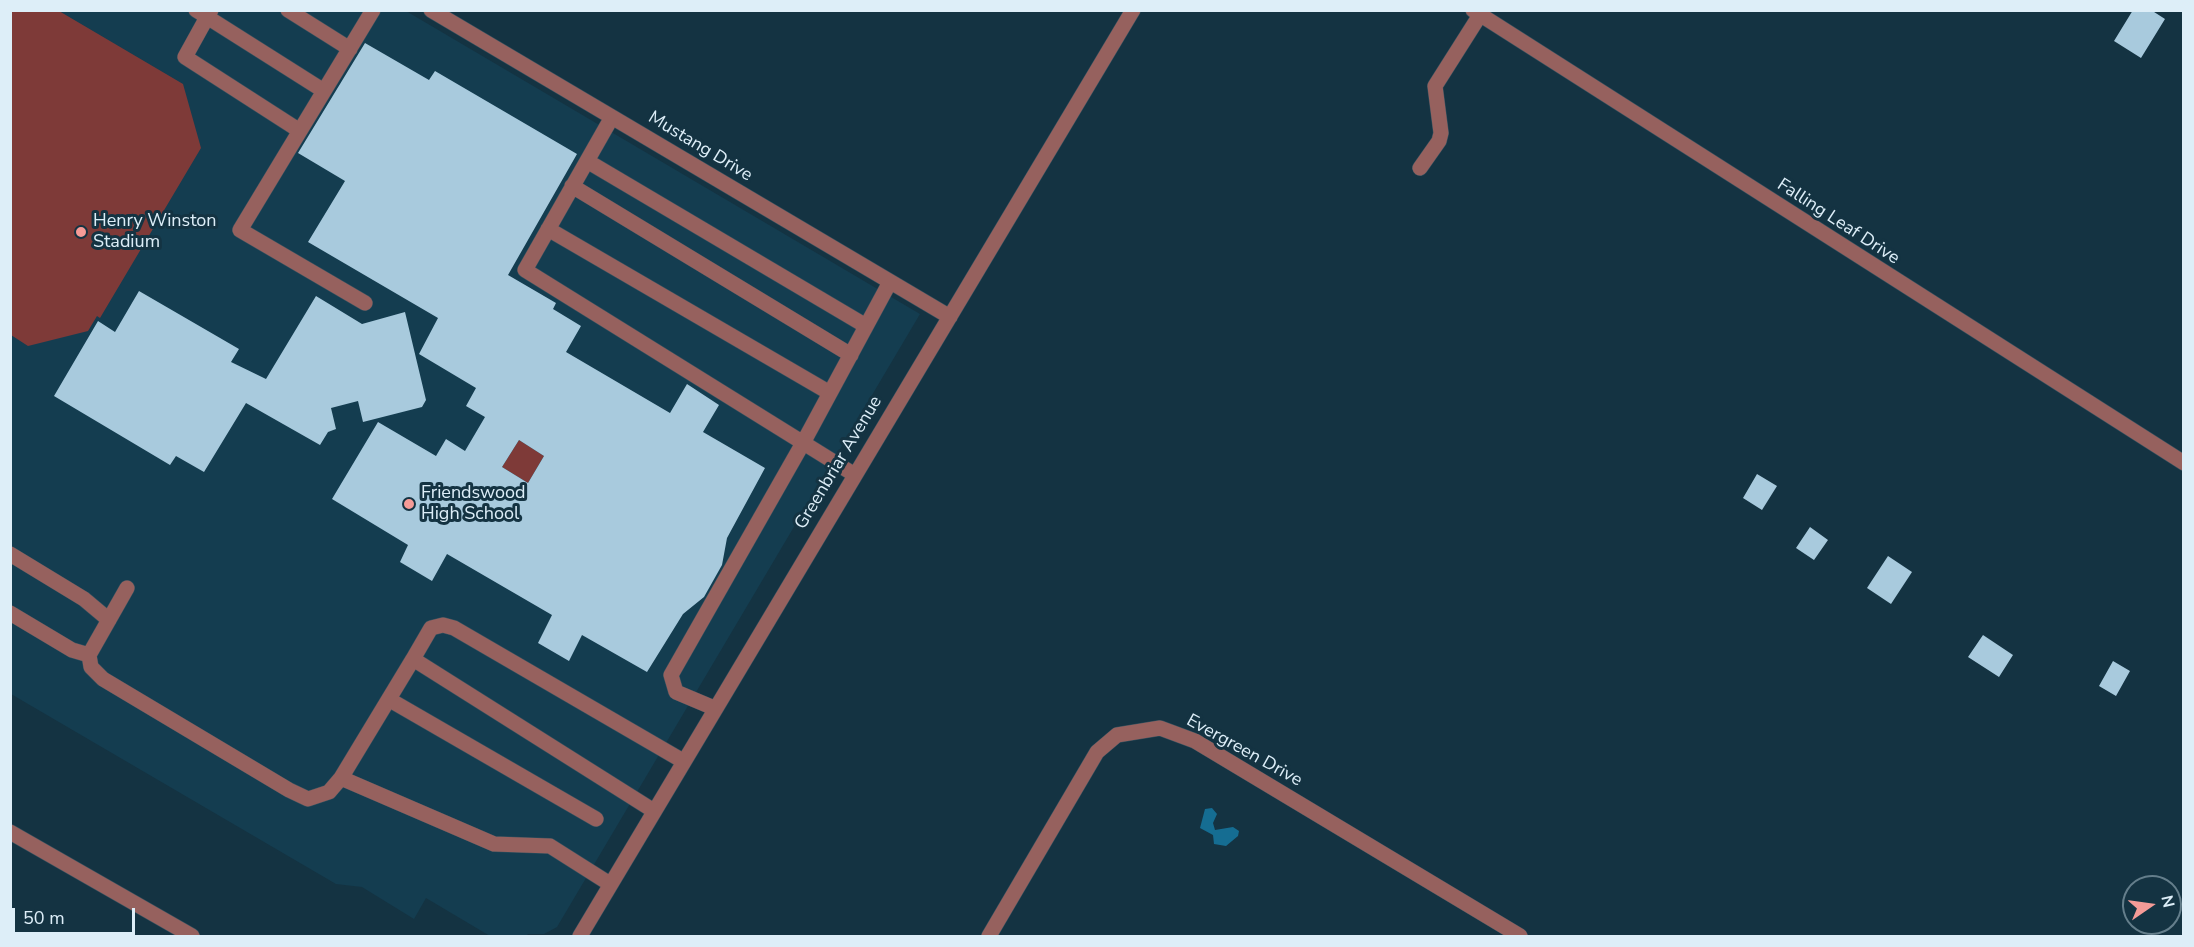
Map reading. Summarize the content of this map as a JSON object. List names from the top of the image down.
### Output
{
  "streets": {
    "street": [
      "Mustang Drive",
      "Falling Leaf Drive",
      "Greenbriar Avenue",
      "Evergreen Drive"
    ]
  },
  "crossings": [
    ["Mustang Drive", "Greenbriar Avenue"]
  ],
  "places": ["Henry Winston Stadium", "Friendswood High School"],
  "scale_bar": "50 m",
  "north": "right"
}
